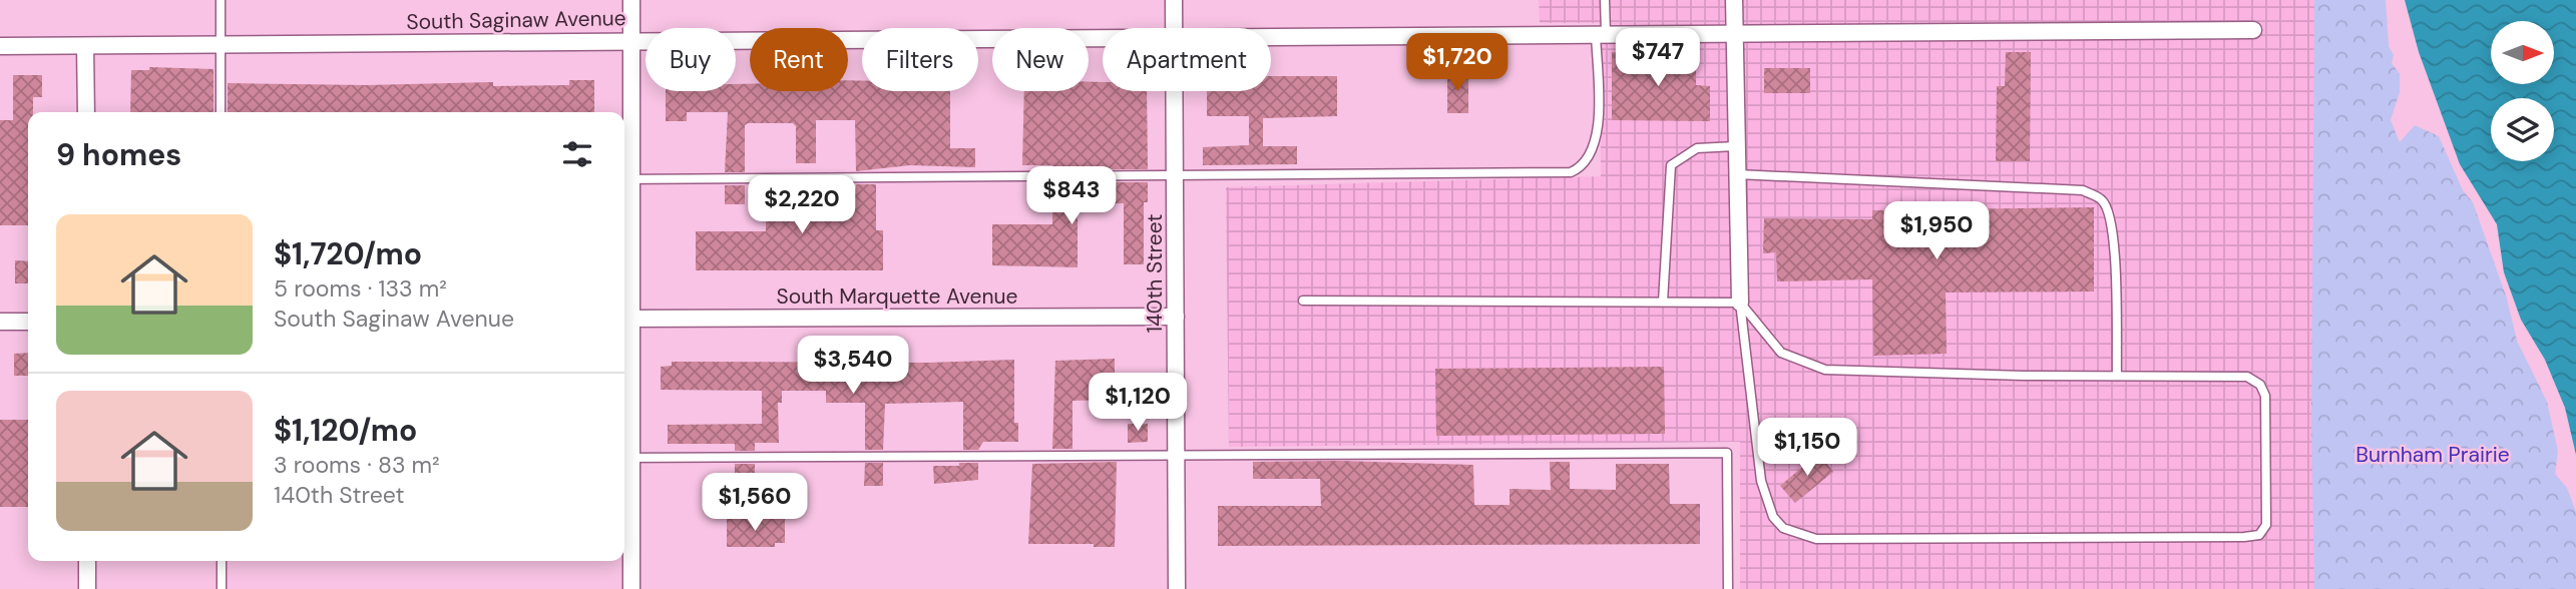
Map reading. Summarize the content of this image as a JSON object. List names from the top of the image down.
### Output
{
  "streets": {
    "street": ["South Saginaw Avenue", "140th Street", "South Marquette Avenue"]
  },
  "crossings": [
    ["140th Street", "South Marquette Avenue"]
  ],
  "parks": ["Burnham Prairie"],
  "north": "right",
  "page": {
    "price": [
      "$747",
      "$1,720",
      "$843",
      "$2,220",
      "$1,950",
      "$3,540",
      "$1,120",
      "$1,150",
      "$1,560"
    ],
    "chip": [
      "Buy",
      "Rent",
      "Filters",
      "New",
      "Apartment"
    ],
    "heading": "9 homes",
    "list": [
      {
        "name": "$1,720/mo",
        "note": "5 rooms · 133 m² · South Saginaw Avenue"
      },
      {
        "name": "$1,120/mo",
        "note": "3 rooms · 83 m² · 140th Street"
      }
    ]
  }
}
